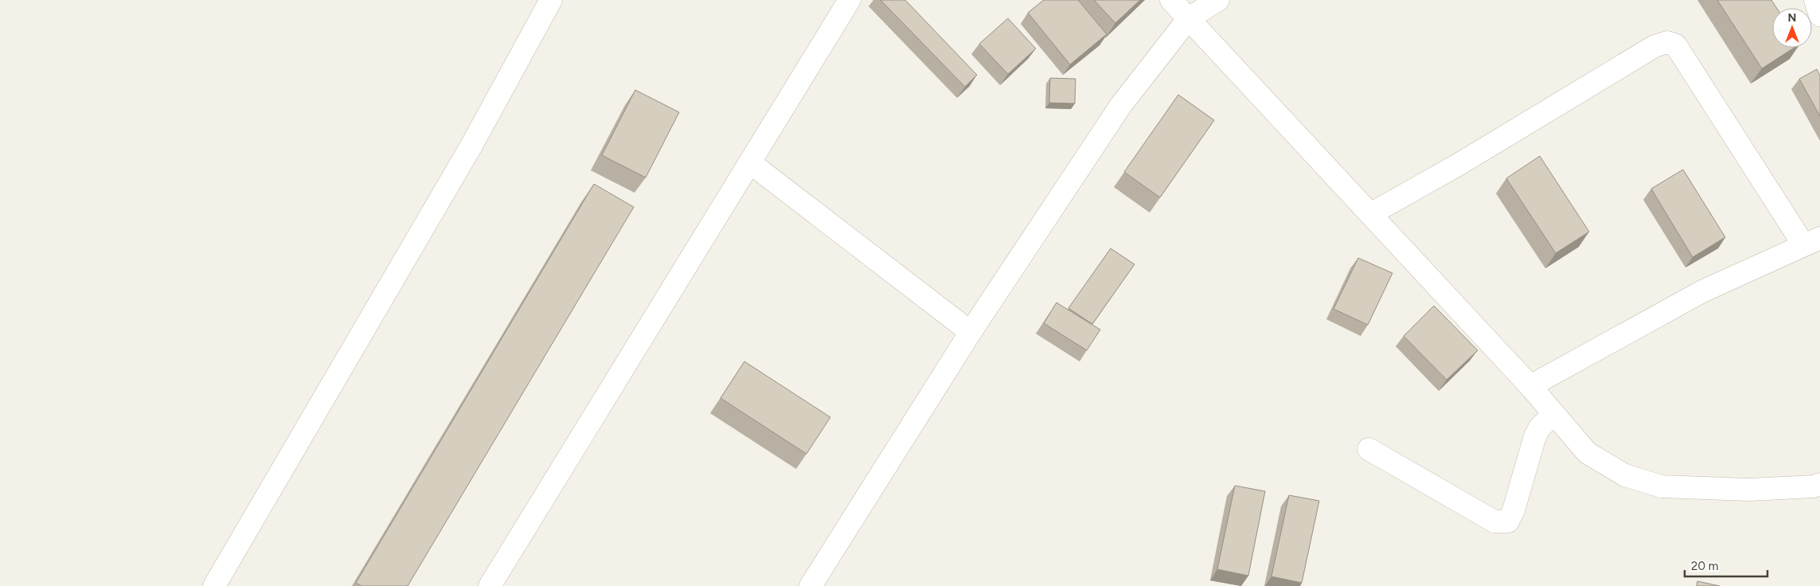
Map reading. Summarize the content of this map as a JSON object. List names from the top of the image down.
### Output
{
  "scale_bar": "20 m",
  "north": "top"
}
